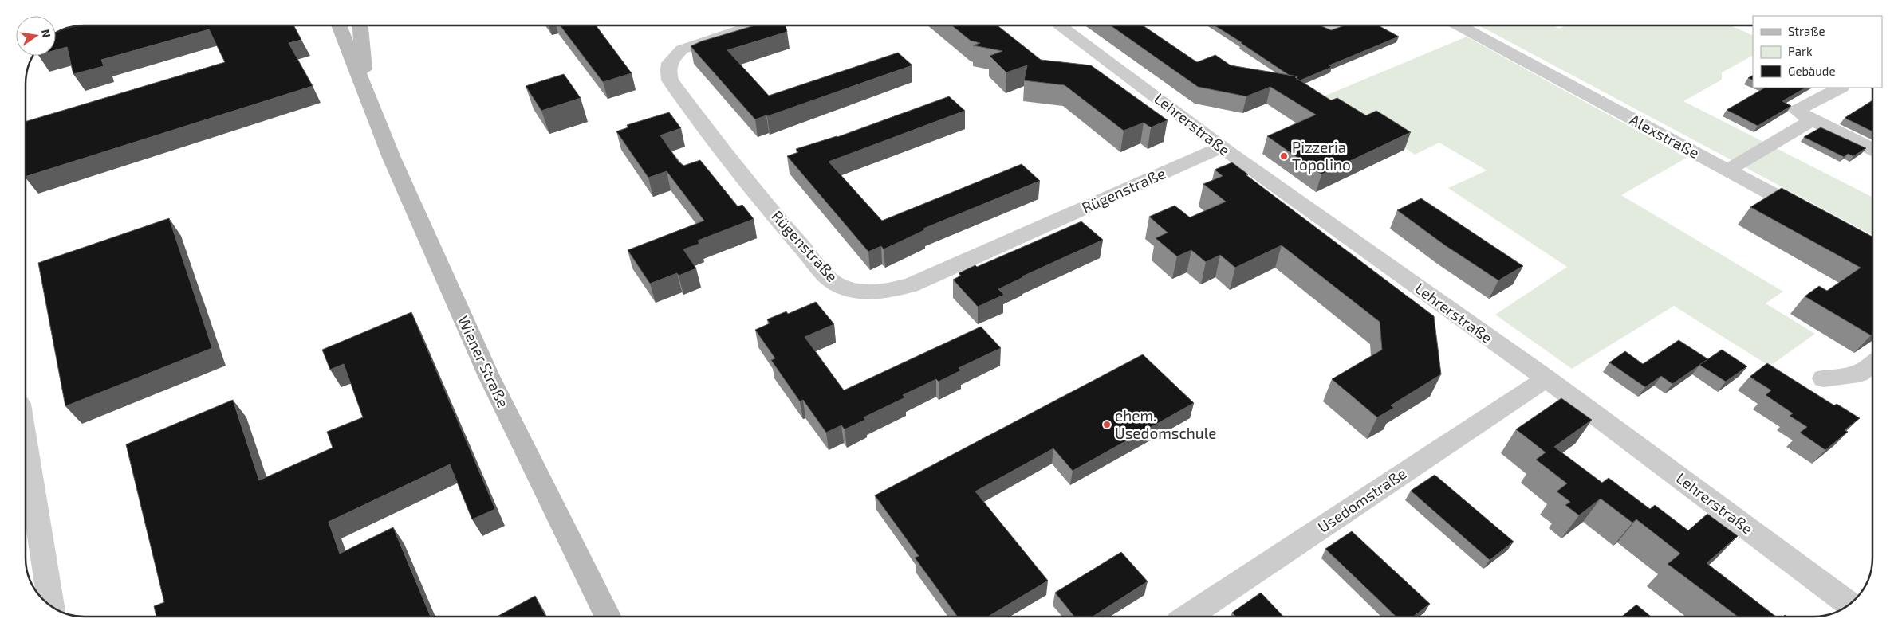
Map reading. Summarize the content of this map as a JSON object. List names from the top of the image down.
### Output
{
  "streets": {
    "street": [
      "Lehrerstraße",
      "Alexstraße",
      "Rügenstraße",
      "Wiener Straße",
      "Usedomstraße"
    ]
  },
  "crossings": [
    ["Lehrerstraße", "Rügenstraße"],
    ["Lehrerstraße", "Usedomstraße"]
  ],
  "places": ["Pizzeria Topolino", "ehem. Usedomschule"],
  "legend": ["Straße", "Park", "Gebäude"],
  "north": "right"
}
